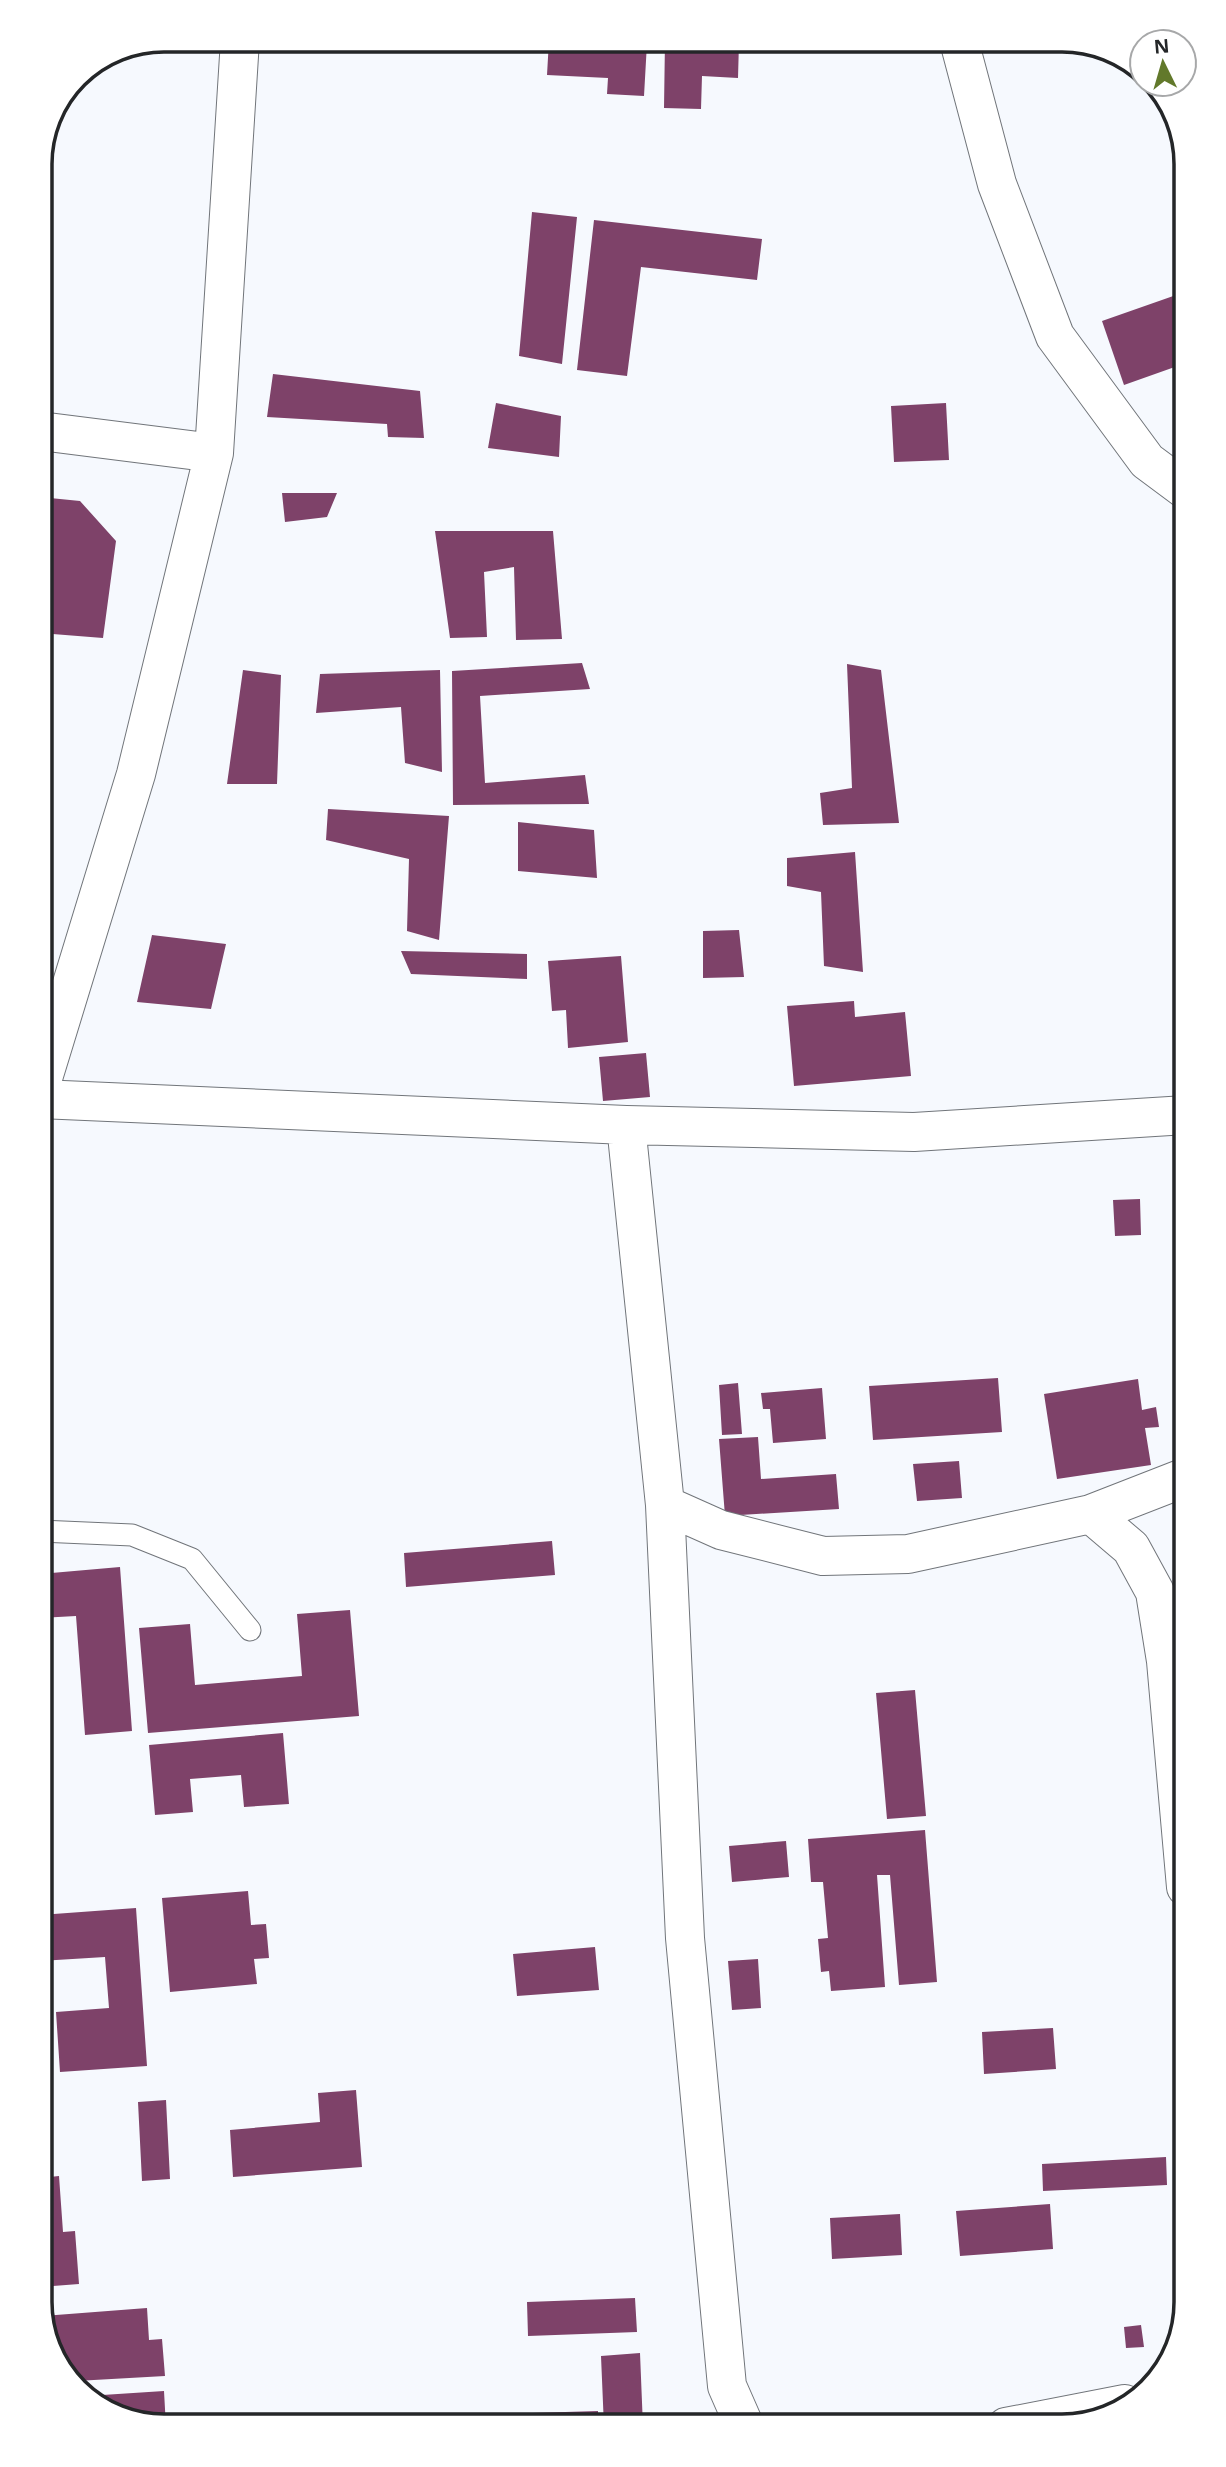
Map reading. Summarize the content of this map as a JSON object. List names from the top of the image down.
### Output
{
  "north": "top"
}
